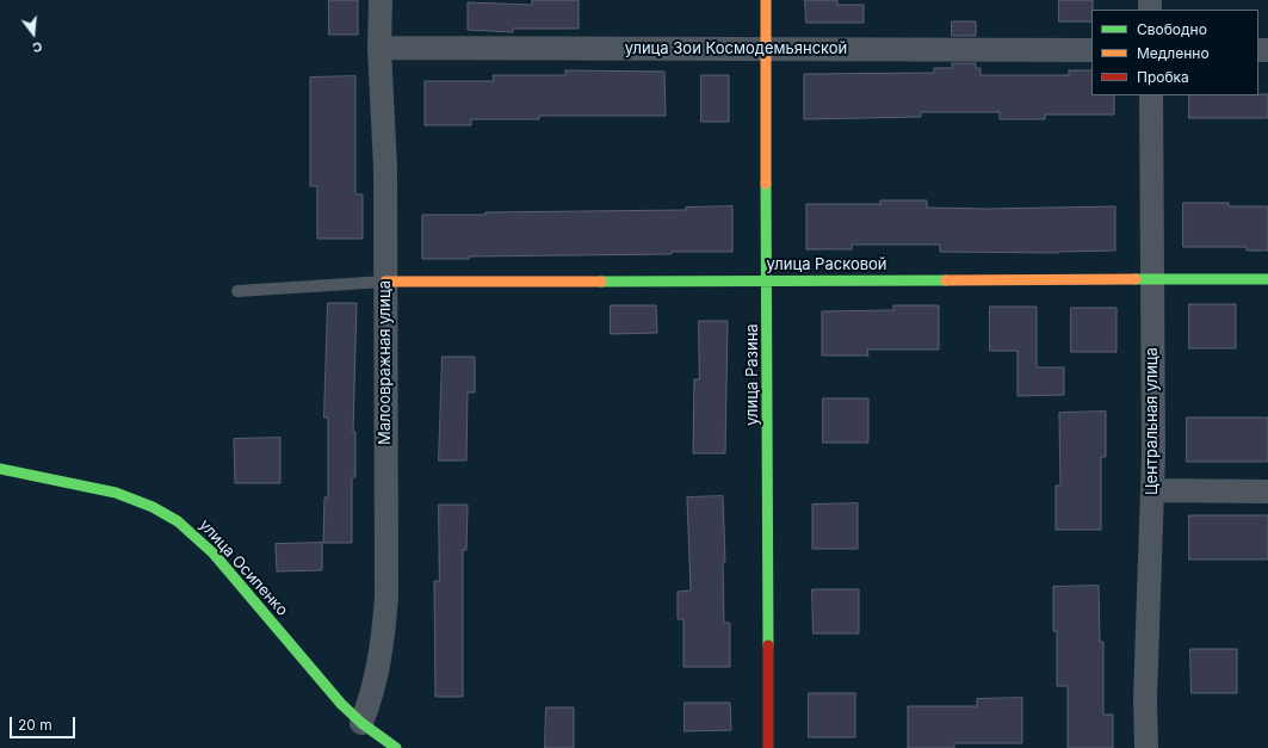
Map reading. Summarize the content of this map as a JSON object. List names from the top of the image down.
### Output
{
  "streets": {
    "street": [
      "улица Зои Космодемьянской",
      "улица Расковой",
      "Малоовражная улица",
      "улица Разина",
      "Центральная улица",
      "улица Осипенко"
    ]
  },
  "crossings": [
    ["улица Зои Космодемьянской", "Малоовражная улица"],
    ["улица Зои Космодемьянской", "улица Разина"],
    ["улица Расковой", "Малоовражная улица"],
    ["улица Расковой", "улица Разина"],
    ["улица Расковой", "Центральная улица"],
    ["Малоовражная улица", "улица Осипенко"]
  ],
  "legend": ["Свободно", "Медленно", "Пробка"],
  "scale_bar": "20 m",
  "north": "bottom"
}
